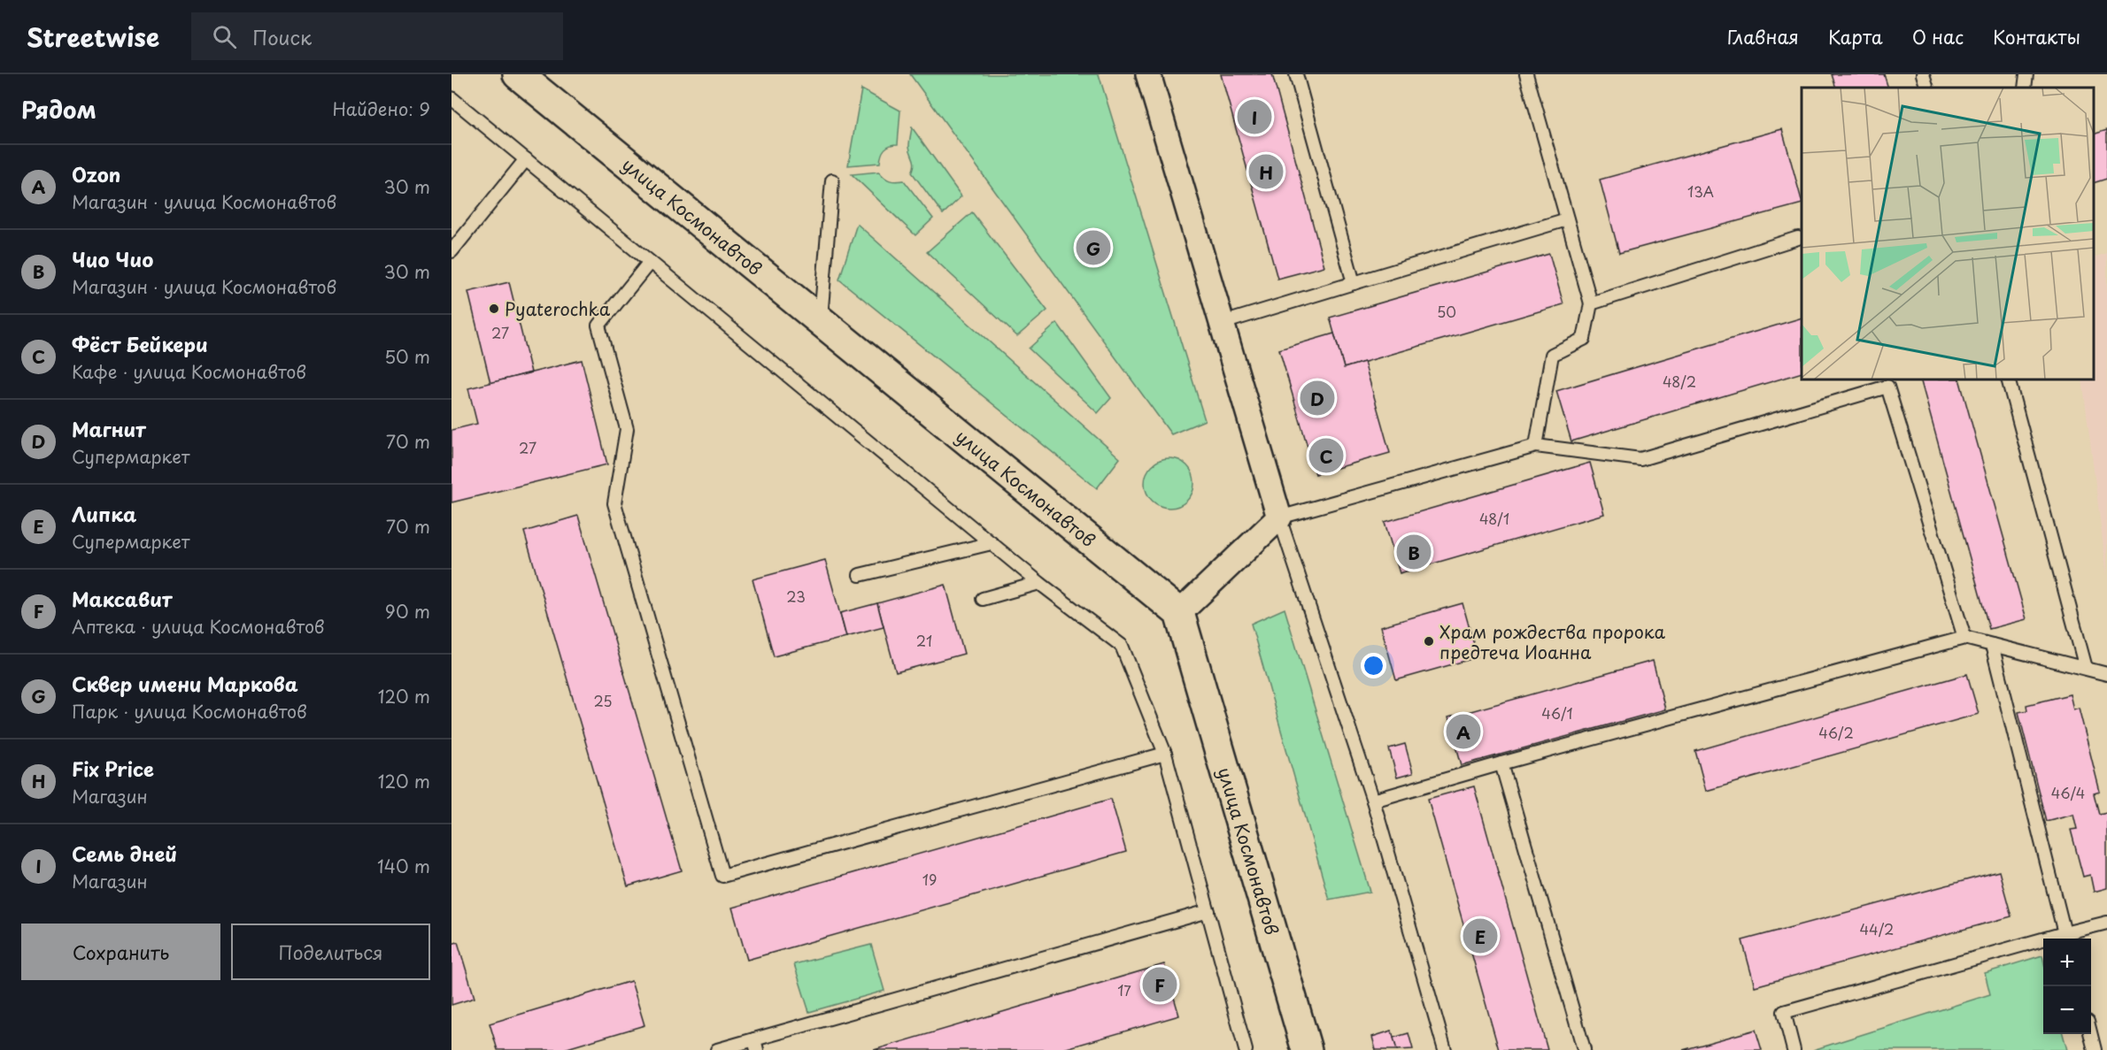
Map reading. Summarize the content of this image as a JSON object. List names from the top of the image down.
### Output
{
  "streets": {
    "main road": ["улица Космонавтов"]
  },
  "places": ["Pyaterochka", "Храм рождества пророка предтеча Иоанна"],
  "house_numbers": [
    "13А",
    "50",
    "27",
    "48/2",
    "27",
    "48/1",
    "23",
    "21",
    "25",
    "46/1",
    "46/2",
    "46/4",
    "19",
    "44/2",
    "17"
  ],
  "page": {
    "header": "Streetwise",
    "search": "Поиск",
    "nav": [
      "Главная",
      "Карта",
      "О нас",
      "Контакты"
    ],
    "heading": ["Рядом", "Найдено: 9"],
    "pins": [
      "I",
      "H",
      "G",
      "D",
      "C",
      "B",
      "A",
      "E",
      "F"
    ],
    "list": [
      {
        "mark": "A",
        "name": "Ozon",
        "note": "Магазин · улица Космонавтов",
        "value": "30 m"
      },
      {
        "mark": "B",
        "name": "Чио Чио",
        "note": "Магазин · улица Космонавтов",
        "value": "30 m"
      },
      {
        "mark": "C",
        "name": "Фёст Бейкери",
        "note": "Кафе · улица Космонавтов",
        "value": "50 m"
      },
      {
        "mark": "D",
        "name": "Магнит",
        "note": "Супермаркет",
        "value": "70 m"
      },
      {
        "mark": "E",
        "name": "Липка",
        "note": "Супермаркет",
        "value": "70 m"
      },
      {
        "mark": "F",
        "name": "Максавит",
        "note": "Аптека · улица Космонавтов",
        "value": "90 m"
      },
      {
        "mark": "G",
        "name": "Сквер имени Маркова",
        "note": "Парк · улица Космонавтов",
        "value": "120 m"
      },
      {
        "mark": "H",
        "name": "Fix Price",
        "note": "Магазин",
        "value": "120 m"
      },
      {
        "mark": "I",
        "name": "Семь дней",
        "note": "Магазин",
        "value": "140 m"
      }
    ],
    "buttons": ["Сохранить", "Поделиться"],
    "map_buttons": ["+", "−"]
  }
}
